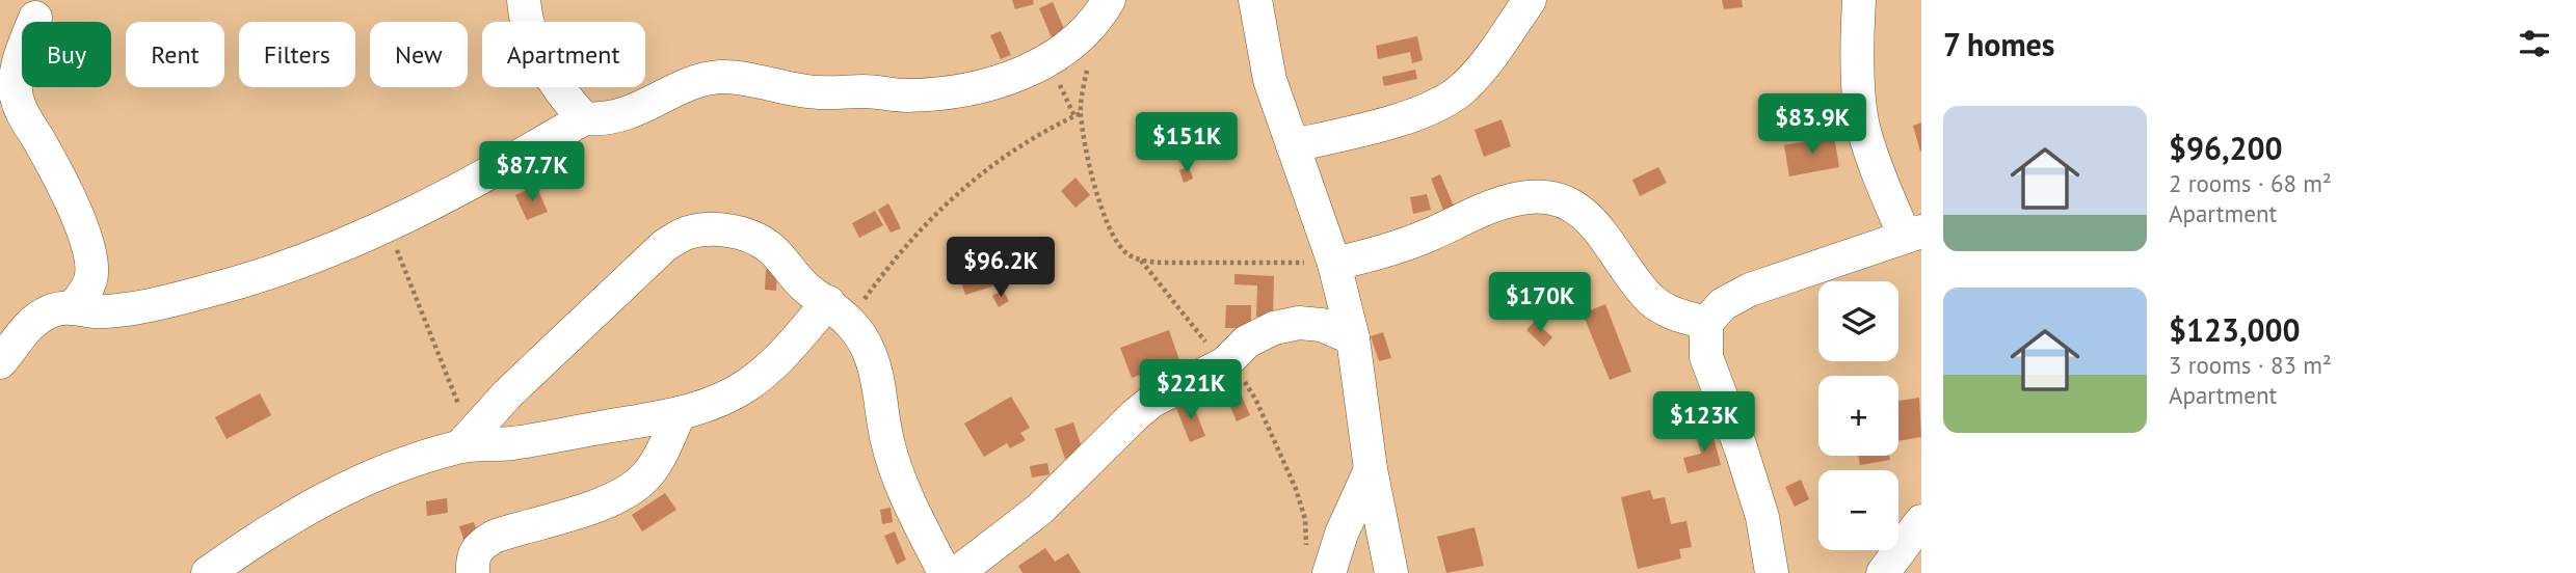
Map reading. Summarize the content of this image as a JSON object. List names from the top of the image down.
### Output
{
  "page": {
    "heading": "7 homes",
    "chip": [
      "Buy",
      "Rent",
      "Filters",
      "New",
      "Apartment"
    ],
    "list": [
      {
        "name": "$96,200",
        "note": "2 rooms · 68 m² · Apartment"
      },
      {
        "name": "$123,000",
        "note": "3 rooms · 83 m² · Apartment"
      }
    ],
    "price": [
      "$83.9K",
      "$151K",
      "$87.7K",
      "$96.2K",
      "$170K",
      "$221K",
      "$123K"
    ],
    "map_buttons": ["+", "−"]
  }
}
